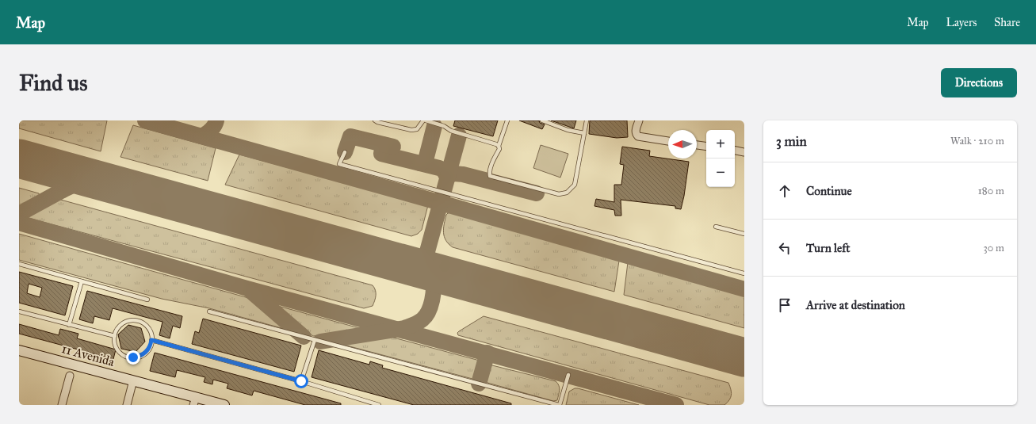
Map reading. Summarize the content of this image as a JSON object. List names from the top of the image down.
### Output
{
  "streets": {
    "main road": ["11 Avenida"]
  },
  "north": "left",
  "page": {
    "header": "Map",
    "nav": ["Map", "Layers", "Share"],
    "buttons": "Directions",
    "title": "Find us",
    "heading": ["3 min", "Walk · 210 m"],
    "map_buttons": ["+", "−"],
    "list": [
      ["Continue", "180 m"],
      ["Turn left", "30 m"],
      "Arrive at destination"
    ]
  }
}
